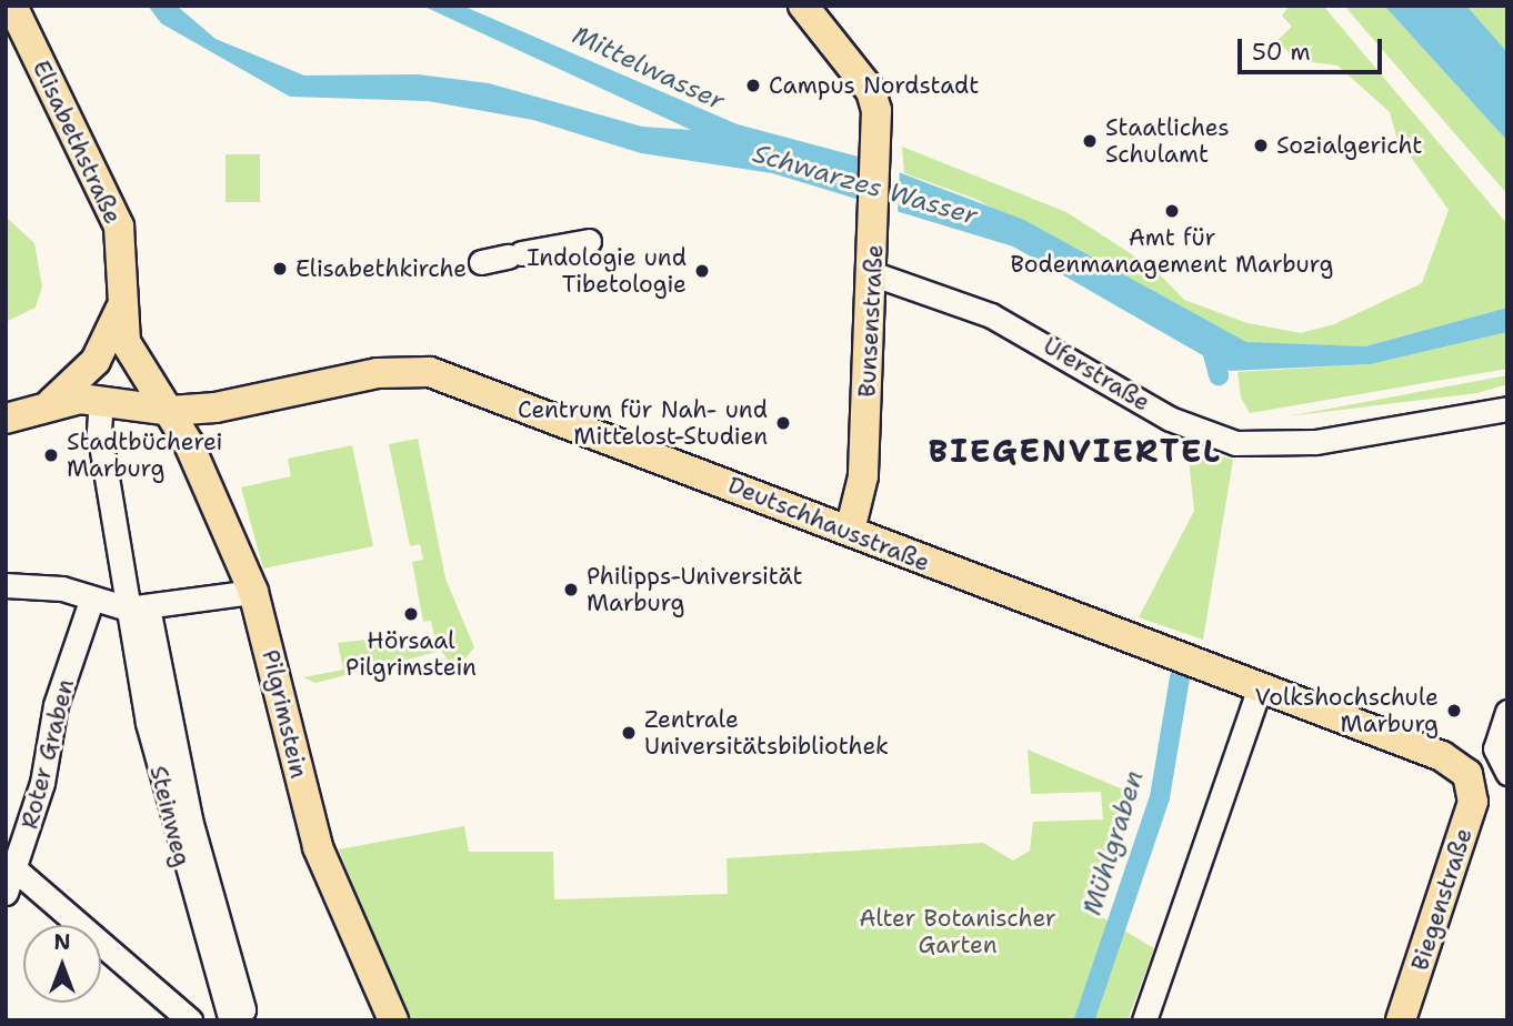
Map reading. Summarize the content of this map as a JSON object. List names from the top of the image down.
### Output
{
  "streets": {
    "main road": [
      "Elisabethstraße",
      "Bunsenstraße",
      "Deutschhausstraße",
      "Pilgrimstein",
      "Biegenstraße"
    ],
    "street": ["Uferstraße", "Roter Graben", "Steinweg"]
  },
  "crossings": [
    ["Elisabethstraße", "Deutschhausstraße"],
    ["Elisabethstraße", "Pilgrimstein"],
    ["Bunsenstraße", "Uferstraße"],
    ["Bunsenstraße", "Deutschhausstraße"],
    ["Deutschhausstraße", "Pilgrimstein"],
    ["Deutschhausstraße", "Biegenstraße"]
  ],
  "districts": ["BIEGENVIERTEL"],
  "water": ["Mittelwasser", "Schwarzes Wasser", "Mühlgraben"],
  "parks": ["Alter Botanischer Garten"],
  "places": [
    "Campus Nordstadt",
    "Staatliches Schulamt",
    "Sozialgericht",
    "Amt für Bodenmanagement Marburg",
    "Elisabethkirche",
    "Indologie und Tibetologie",
    "Centrum für Nah- und Mittelost-Studien",
    "Stadtbücherei Marburg",
    "Philipps-Universität Marburg",
    "Hörsaal Pilgrimstein",
    "Volkshochschule Marburg",
    "Zentrale Universitätsbibliothek"
  ],
  "scale_bar": "50 m",
  "north": "top"
}
